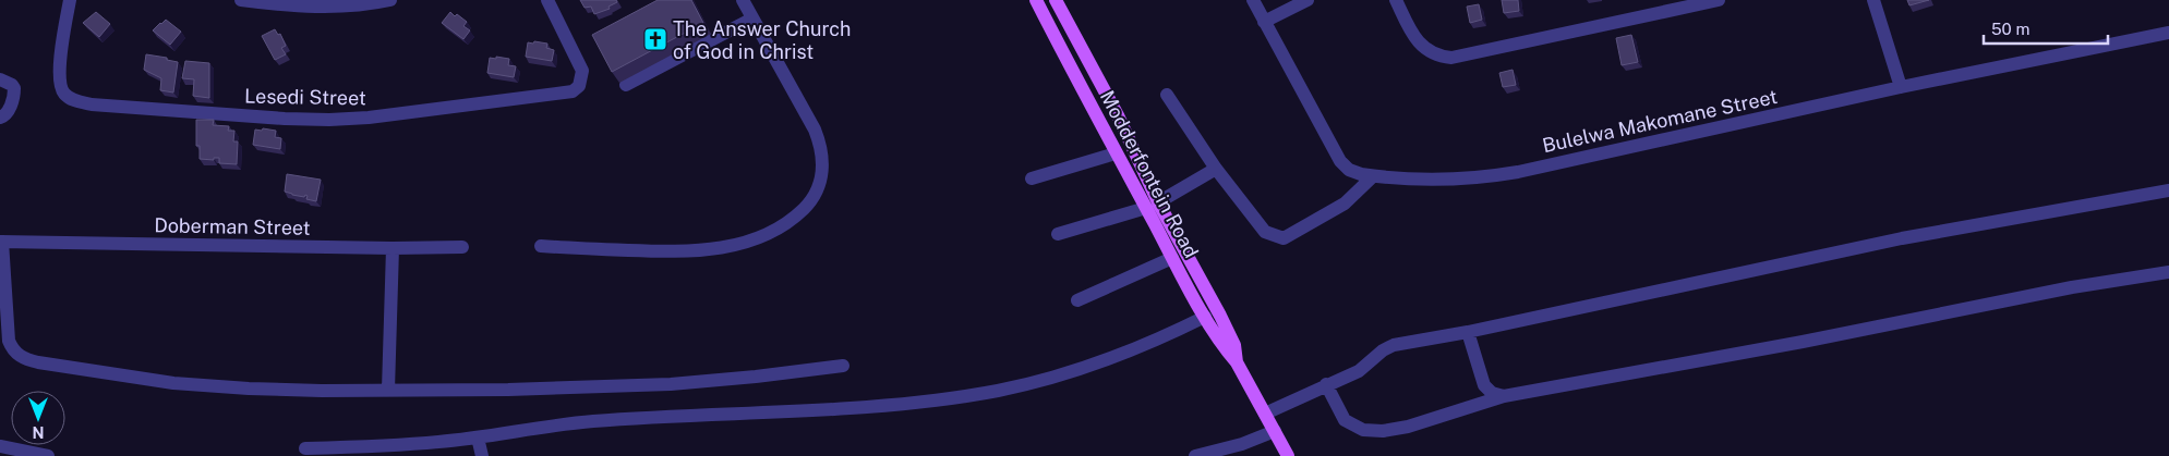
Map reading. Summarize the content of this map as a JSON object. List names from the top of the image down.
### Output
{
  "streets": {
    "main road": ["Modderfontein Road"],
    "street": ["Lesedi Street", "Bulelwa Makomane Street", "Doberman Street"]
  },
  "places": {
    "church": ["The Answer Church of God in Christ"]
  },
  "scale_bar": "50 m",
  "north": "bottom"
}
